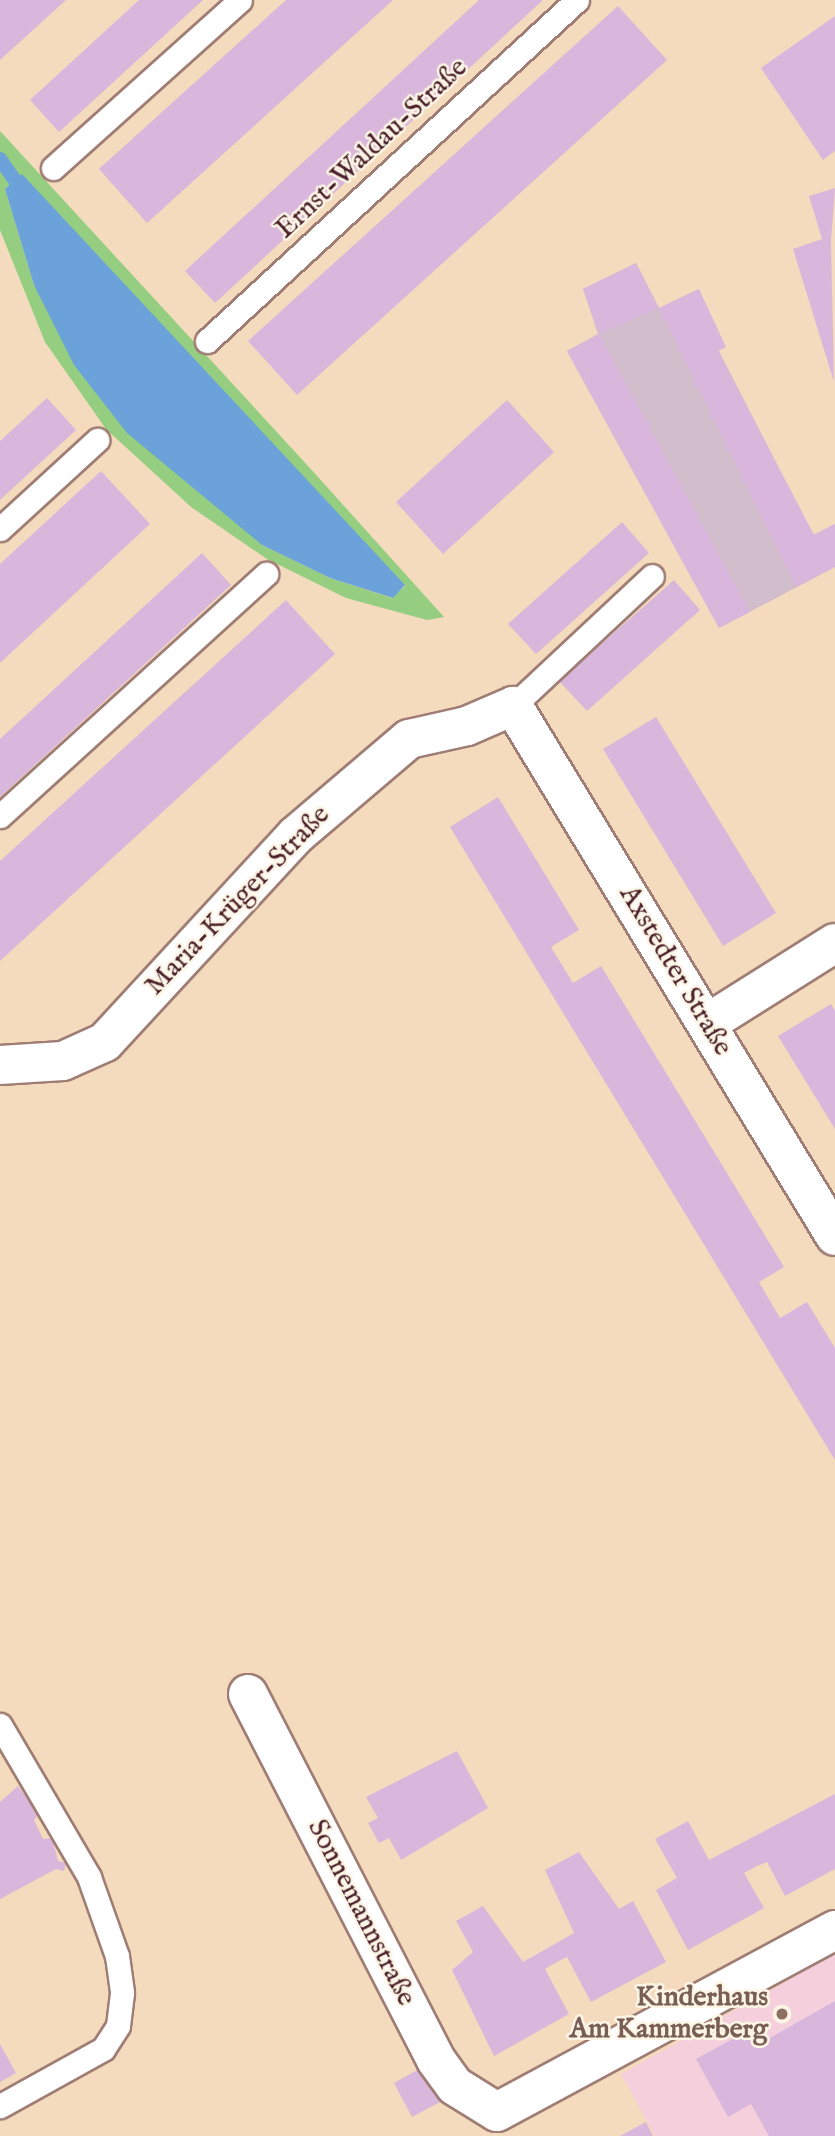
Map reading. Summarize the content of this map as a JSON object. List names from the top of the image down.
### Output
{
  "streets": {
    "street": ["Maria-Krüger-Straße", "Axstedter Straße", "Sonnemannstraße"],
    "lane": ["Ernst-Waldau-Straße"]
  },
  "crossings": [
    ["Maria-Krüger-Straße", "Axstedter Straße"]
  ],
  "places": ["Kinderhaus Am Kammerberg"]
}
